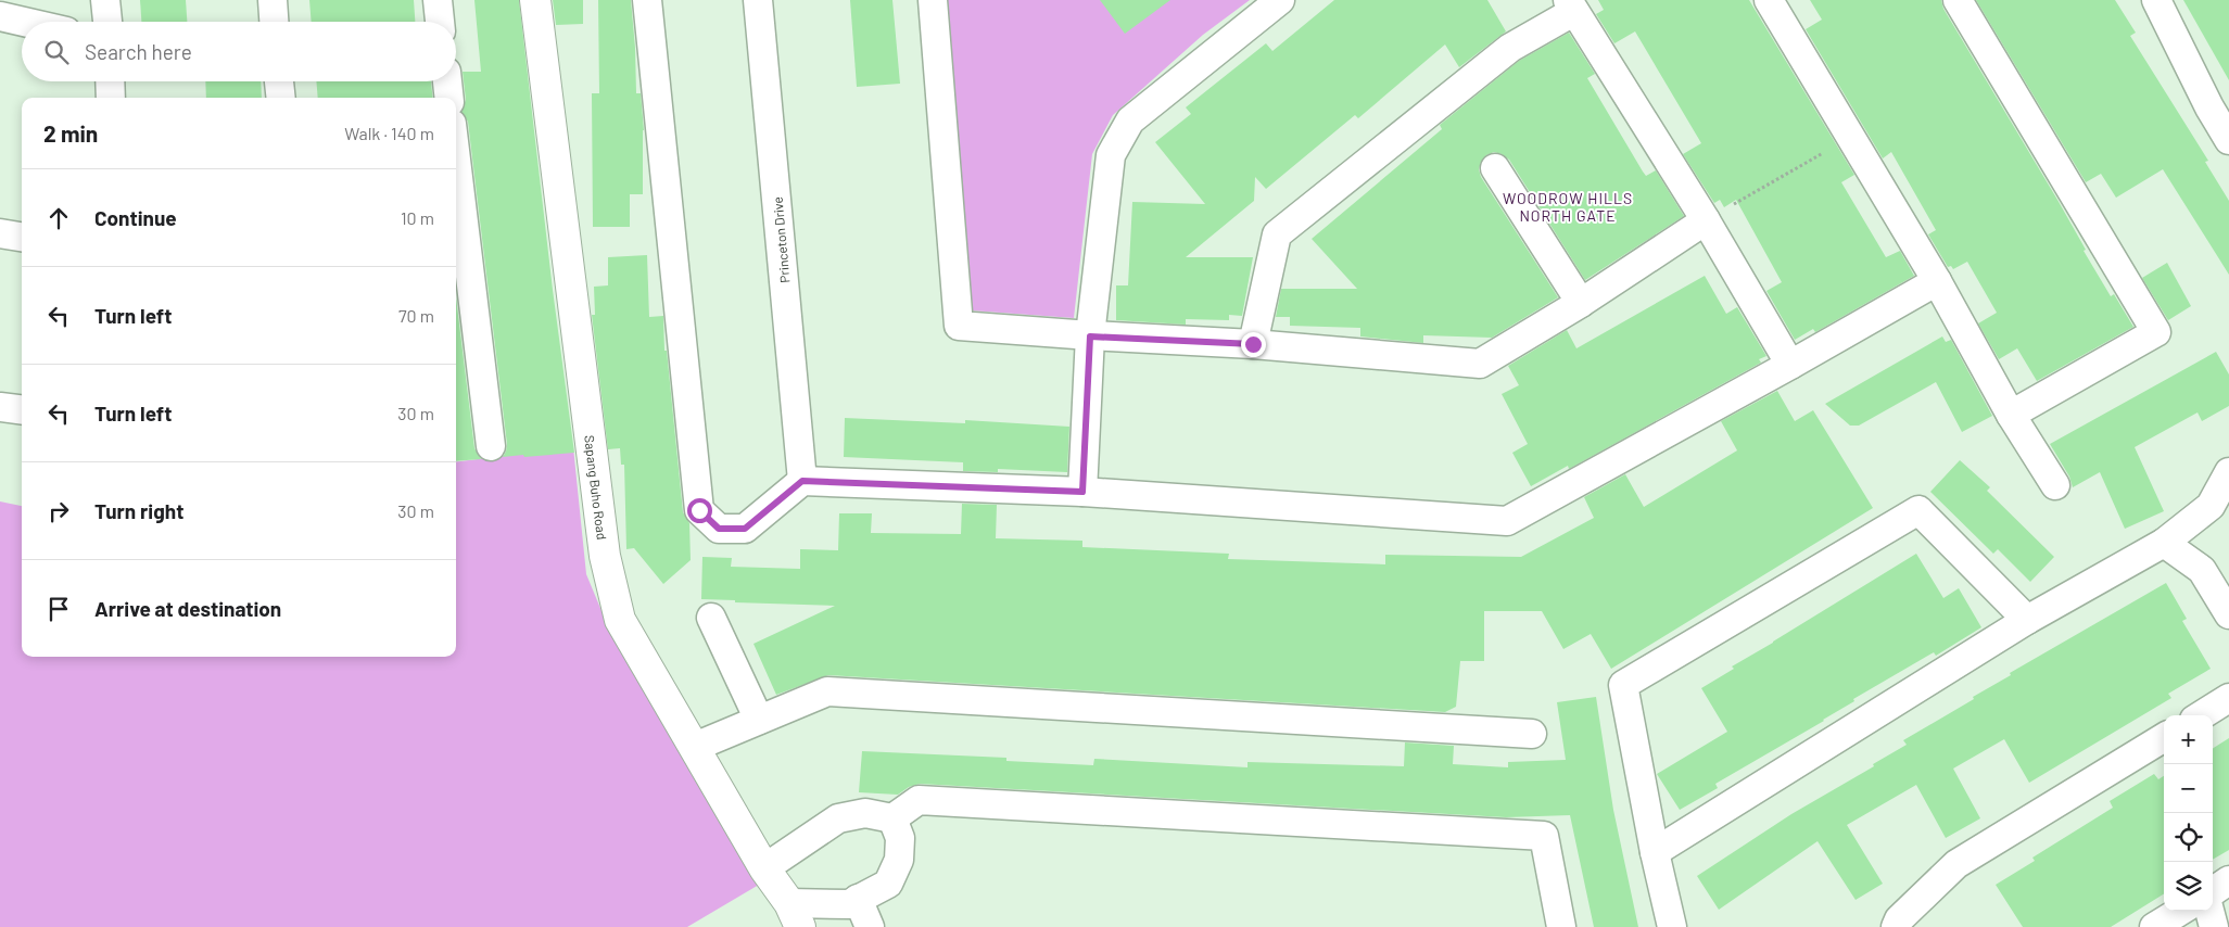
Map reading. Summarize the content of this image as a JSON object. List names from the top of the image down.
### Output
{
  "streets": {
    "street": ["Princeton Drive", "Sapang Buho Road"]
  },
  "districts": ["WOODROW HILLS NORTH GATE"],
  "page": {
    "search": "Search here",
    "heading": ["2 min", "Walk · 140 m"],
    "list": [
      ["Continue", "10 m"],
      ["Turn left", "70 m"],
      ["Turn left", "30 m"],
      ["Turn right", "30 m"],
      "Arrive at destination"
    ],
    "map_buttons": ["+", "−"]
  }
}
